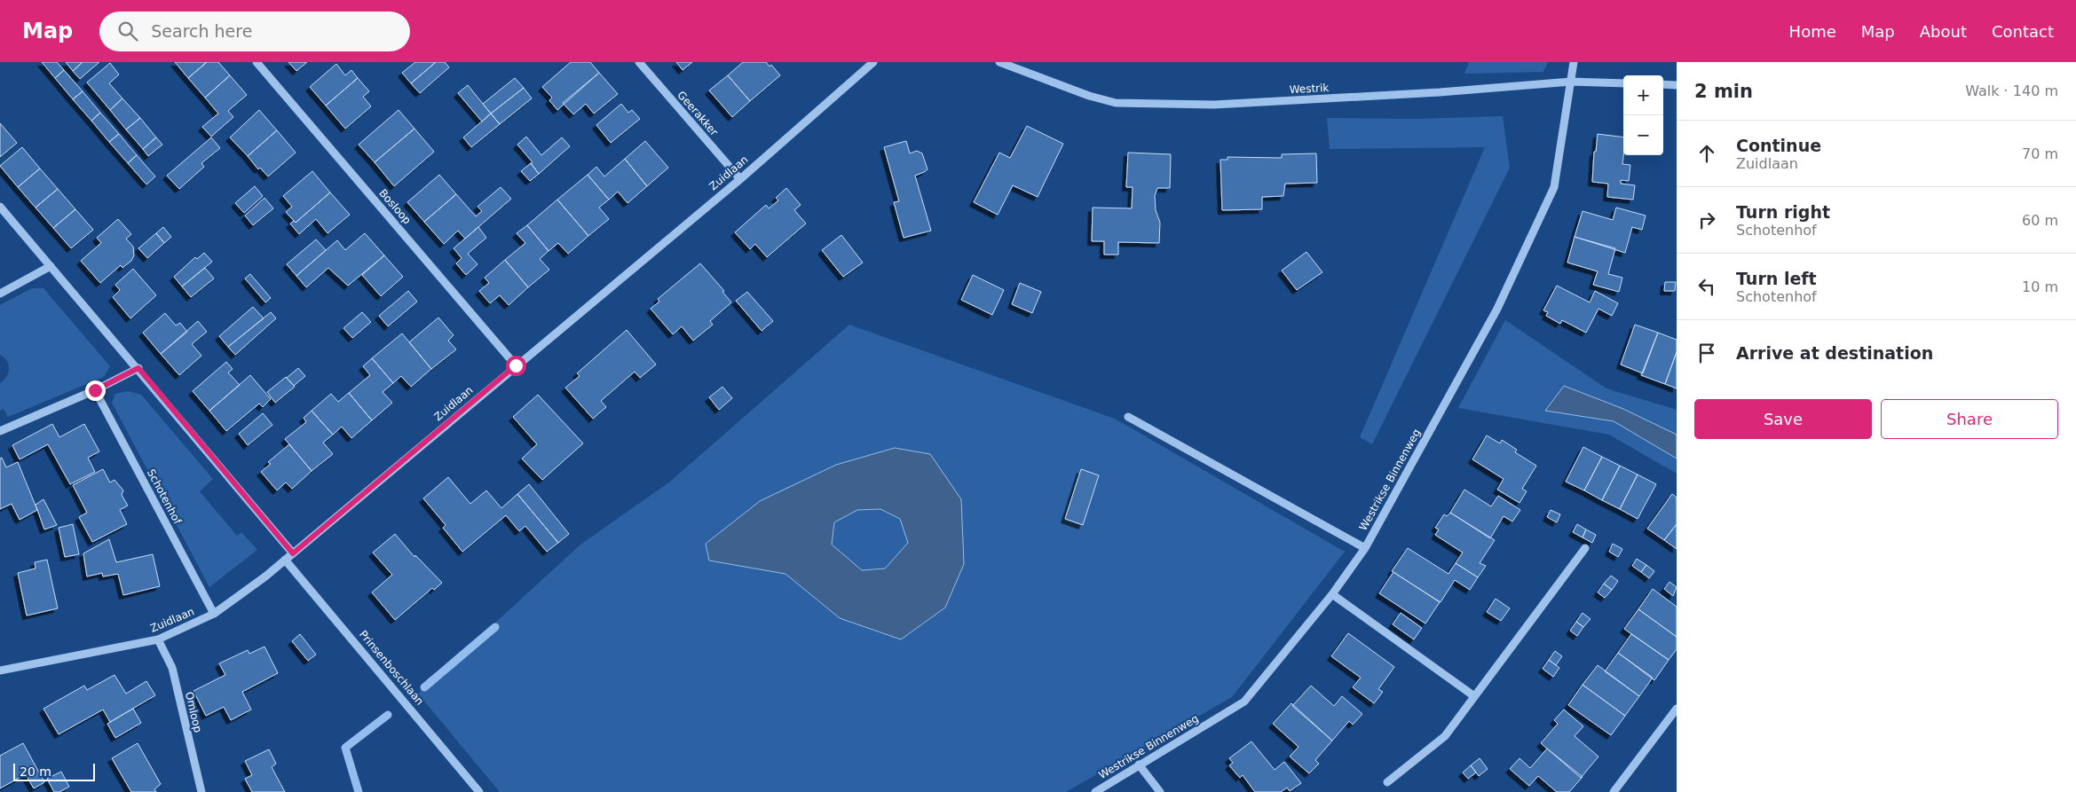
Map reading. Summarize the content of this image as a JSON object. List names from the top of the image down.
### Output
{
  "streets": {
    "street": [
      "Westrik",
      "Geerakker",
      "Zuidlaan",
      "Bosloop",
      "Westrikse Binnenweg",
      "Schotenhof",
      "Prinsenboschlaan",
      "Omloop"
    ]
  },
  "crossings": [
    ["Westrik", "Westrikse Binnenweg"],
    ["Geerakker", "Zuidlaan"],
    ["Zuidlaan", "Bosloop"],
    ["Zuidlaan", "Schotenhof"],
    ["Zuidlaan", "Prinsenboschlaan"],
    ["Zuidlaan", "Omloop"]
  ],
  "scale_bar": "20 m",
  "page": {
    "header": "Map",
    "search": "Search here",
    "nav": [
      "Home",
      "Map",
      "About",
      "Contact"
    ],
    "heading": ["2 min", "Walk · 140 m"],
    "map_buttons": ["+", "−"],
    "list": [
      ["Continue", "Zuidlaan", "70 m"],
      ["Turn right", "Schotenhof", "60 m"],
      ["Turn left", "Schotenhof", "10 m"],
      "Arrive at destination"
    ],
    "buttons": ["Save", "Share"],
    "scale": "20 m"
  }
}
